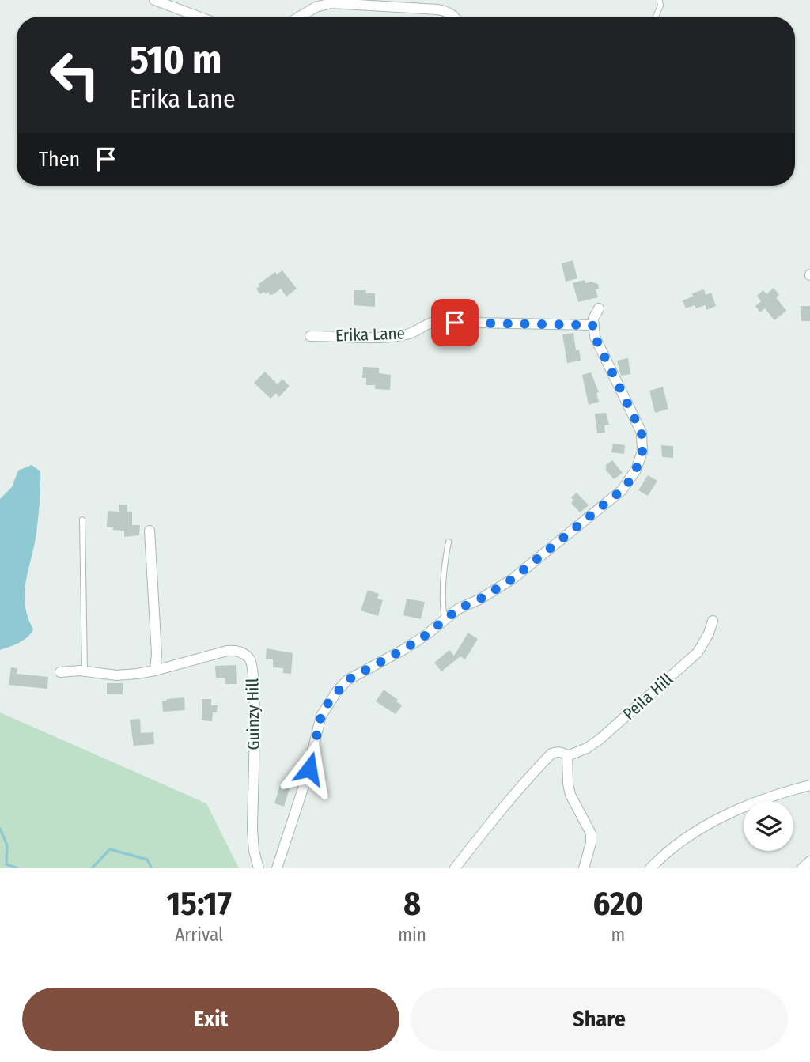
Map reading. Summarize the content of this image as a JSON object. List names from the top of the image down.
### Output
{
  "streets": {
    "street": ["Erika Lane", "Peila Hill", "Guinzy Hill"]
  },
  "page": {
    "turn": ["510 m", "Erika Lane"],
    "then": "Then",
    "eta": [
      "15:17",
      "Arrival",
      "8",
      "min",
      "620",
      "m"
    ],
    "buttons": ["Exit", "Share"]
  }
}
